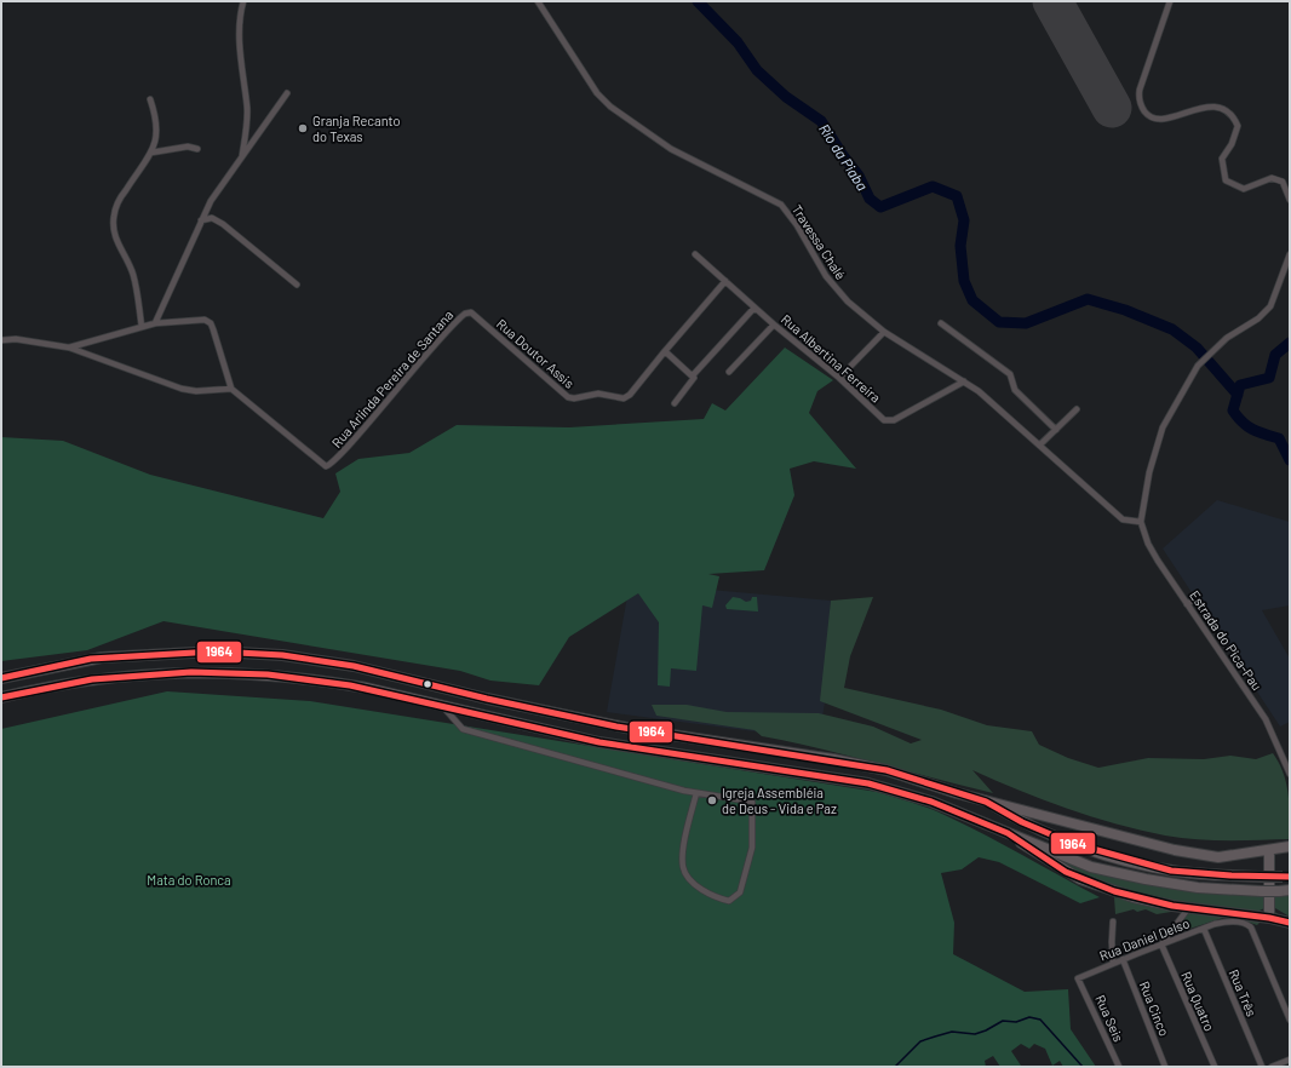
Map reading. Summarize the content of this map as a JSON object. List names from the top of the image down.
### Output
{
  "streets": {
    "street": [
      "Travessa Chalé",
      "Rua Doutor Assis",
      "Rua Albertina Ferreira",
      "Rua Arlinda Pereira de Santana",
      "Estrada do Pica-Pau",
      "Rua Daniel Delso",
      "Rua Três",
      "Rua Quatro",
      "Rua Cinco",
      "Rua Seis"
    ]
  },
  "crossings": [
    ["Travessa Chalé", "Rua Albertina Ferreira"],
    ["Travessa Chalé", "Estrada do Pica-Pau"],
    ["Rua Doutor Assis", "Rua Arlinda Pereira de Santana"],
    ["Rua Daniel Delso", "Rua Três"],
    ["Rua Daniel Delso", "Rua Quatro"],
    ["Rua Daniel Delso", "Rua Cinco"],
    ["Rua Daniel Delso", "Rua Seis"]
  ],
  "water": ["Rio da Piaba"],
  "parks": ["Mata do Ronca"],
  "places": ["Granja Recanto do Texas", "Igreja Assembléia de Deus - Vida e Paz"],
  "lines": ["transit line 1964"]
}
